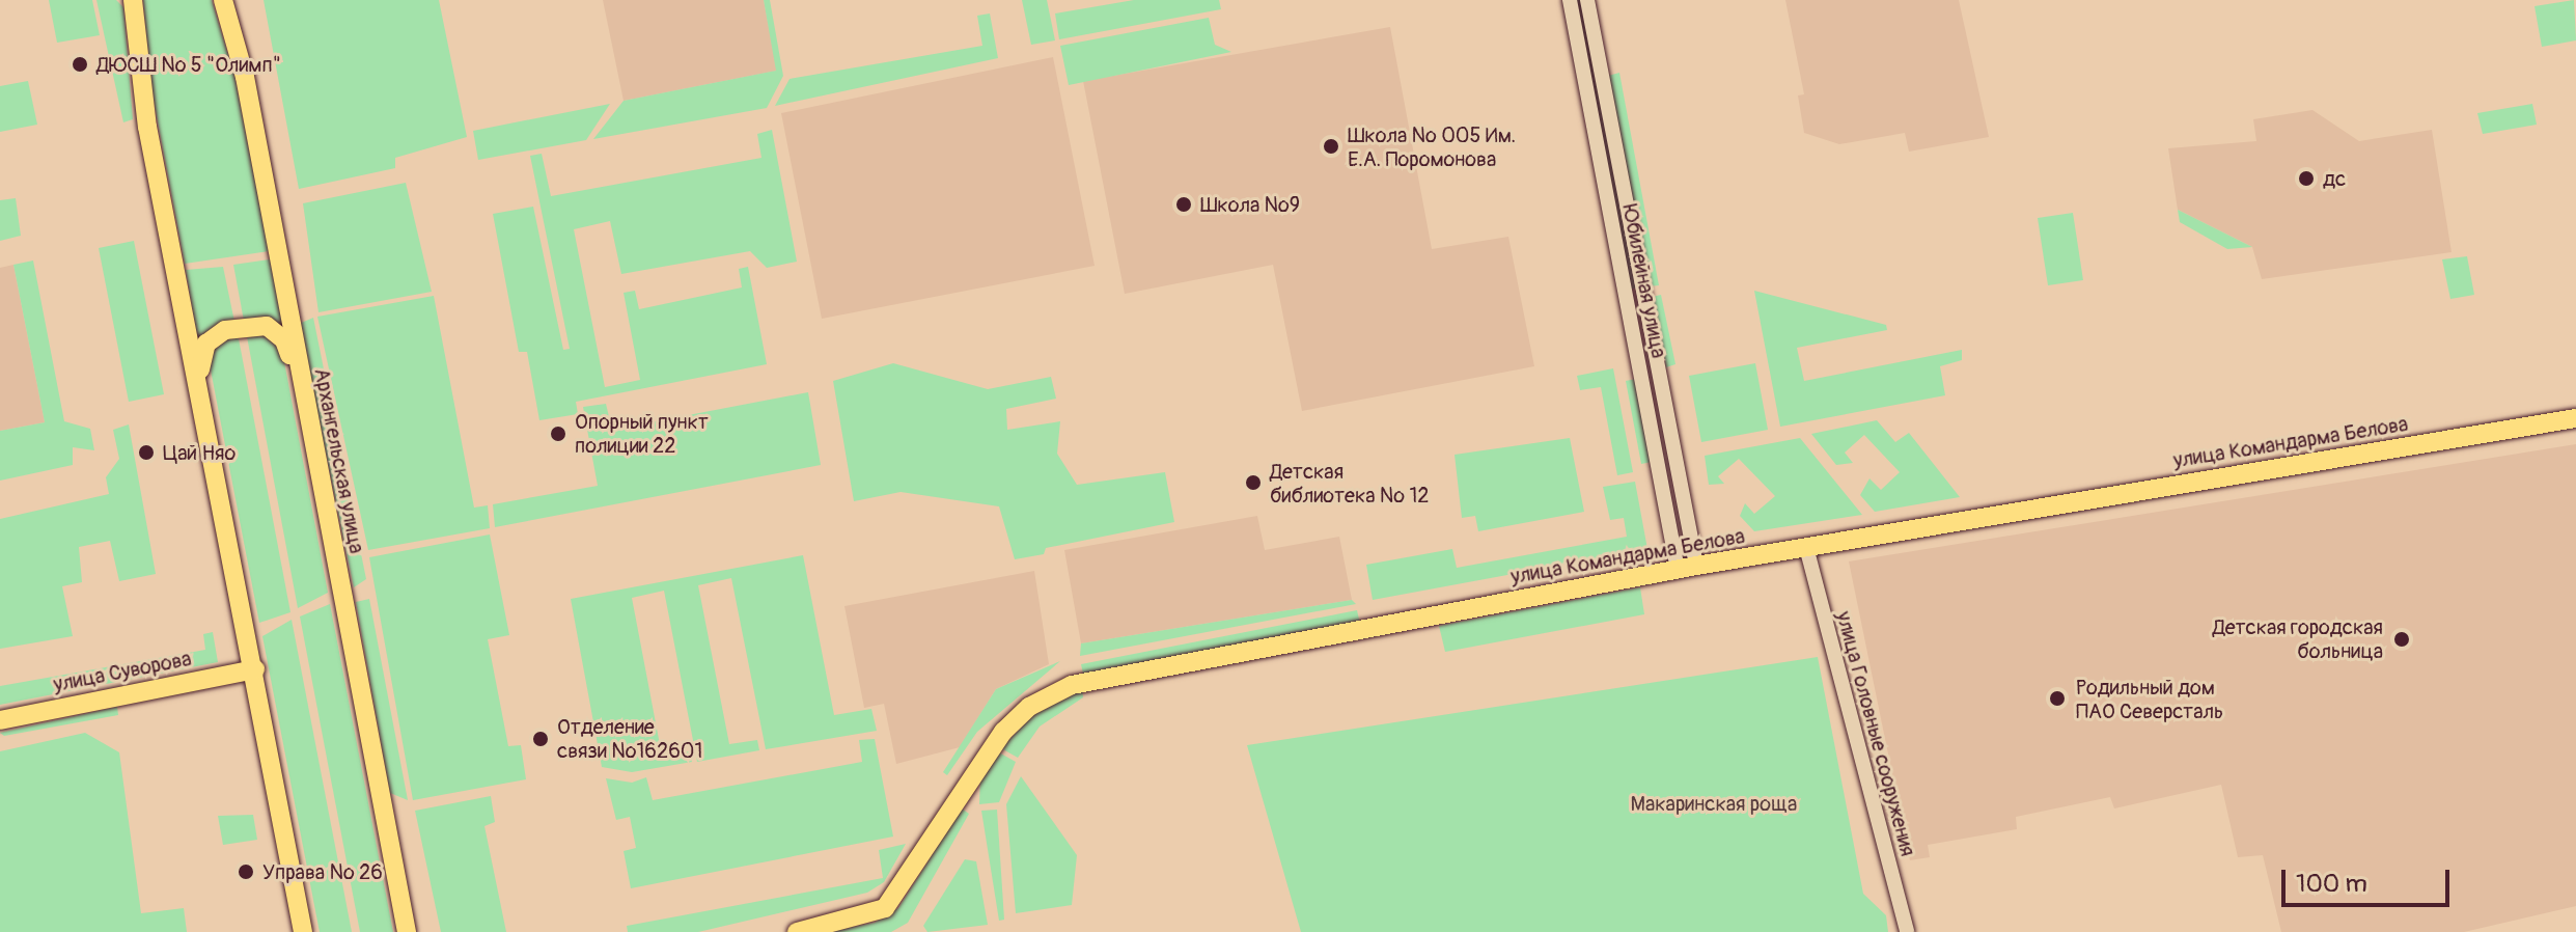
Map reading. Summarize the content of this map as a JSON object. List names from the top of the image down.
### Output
{
  "streets": {
    "main road": ["улица Командарма Белова", "Архангельская улица", "улица Суворова"],
    "street": ["Юбилейная улица", "улица Головные сооружения"]
  },
  "crossings": [
    ["Юбилейная улица", "улица Командарма Белова"],
    ["улица Командарма Белова", "улица Головные сооружения"]
  ],
  "parks": ["Макаринская роща"],
  "places": [
    "ДЮСШ № 5 \"Олимп\"",
    "Школа № 005 Им. Е.А. Поромонова",
    "дс",
    "Школа №9",
    "Опорный пункт полиции 22",
    "Цай Няо",
    "Детская библиотека № 12",
    "Детская городская больница",
    "Родильный дом ПАО Северсталь",
    "Отделение связи №162601",
    "Управа № 26"
  ],
  "scale_bar": "100 m"
}
